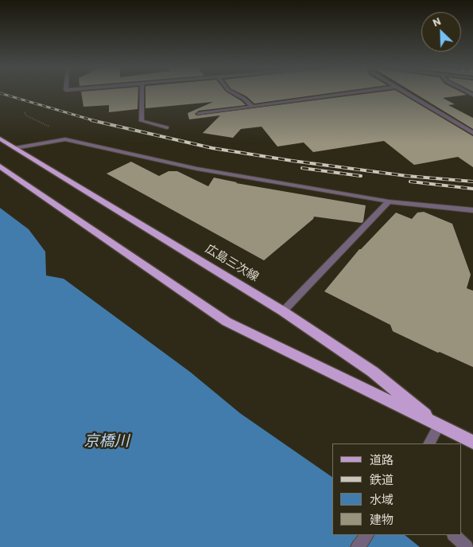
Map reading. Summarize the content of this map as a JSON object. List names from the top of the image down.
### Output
{
  "streets": {
    "main road": ["広島三次線"]
  },
  "water": ["京橋川"],
  "legend": [
    "道路",
    "鉄道",
    "水域",
    "建物"
  ],
  "north": "top left"
}
